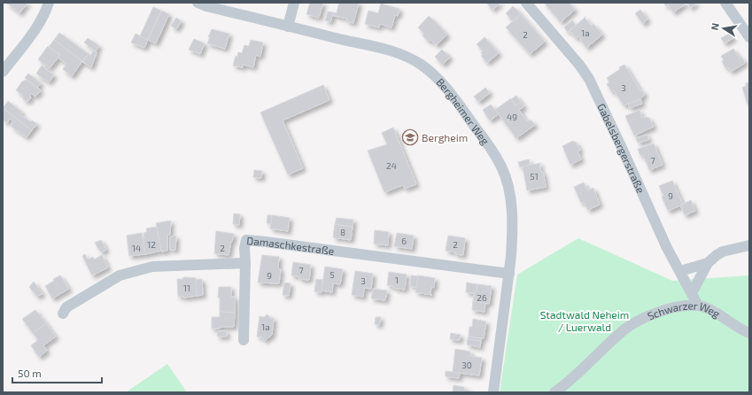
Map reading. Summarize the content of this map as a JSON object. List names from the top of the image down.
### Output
{
  "streets": {
    "street": [
      "Bergheimer Weg",
      "Gabelsbergerstraße",
      "Damaschkestraße",
      "Schwarzer Weg"
    ]
  },
  "crossings": [
    ["Bergheimer Weg", "Damaschkestraße"],
    ["Gabelsbergerstraße", "Schwarzer Weg"]
  ],
  "parks": ["Stadtwald Neheim / Luerwald"],
  "places": {
    "school or university": ["Bergheim"]
  },
  "house_numbers": [
    "1a",
    "2",
    "3",
    "49",
    "7",
    "24",
    "51",
    "9",
    "8",
    "6",
    "12",
    "2",
    "14",
    "2",
    "7",
    "5",
    "9",
    "1",
    "3",
    "11",
    "26",
    "1a",
    "30"
  ],
  "scale_bar": "50 m",
  "north": "left"
}
